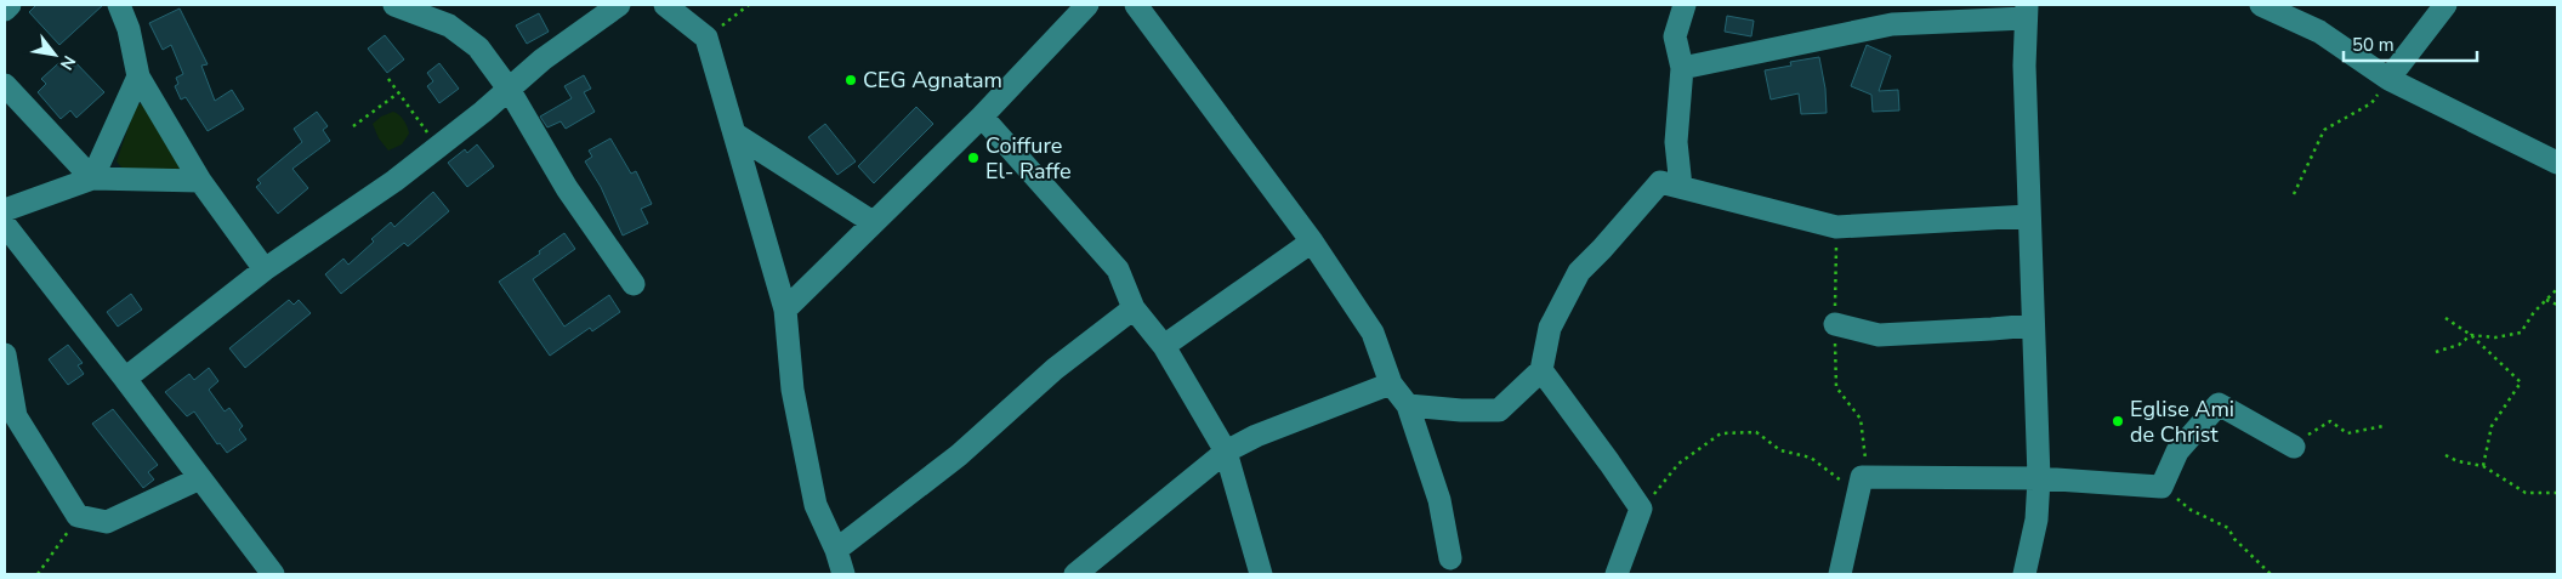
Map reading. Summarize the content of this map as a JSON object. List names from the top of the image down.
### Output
{
  "places": ["CEG Agnatam", "Coiffure El- Raffe", "Eglise Ami de Christ"],
  "scale_bar": "50 m",
  "north": "bottom right"
}
